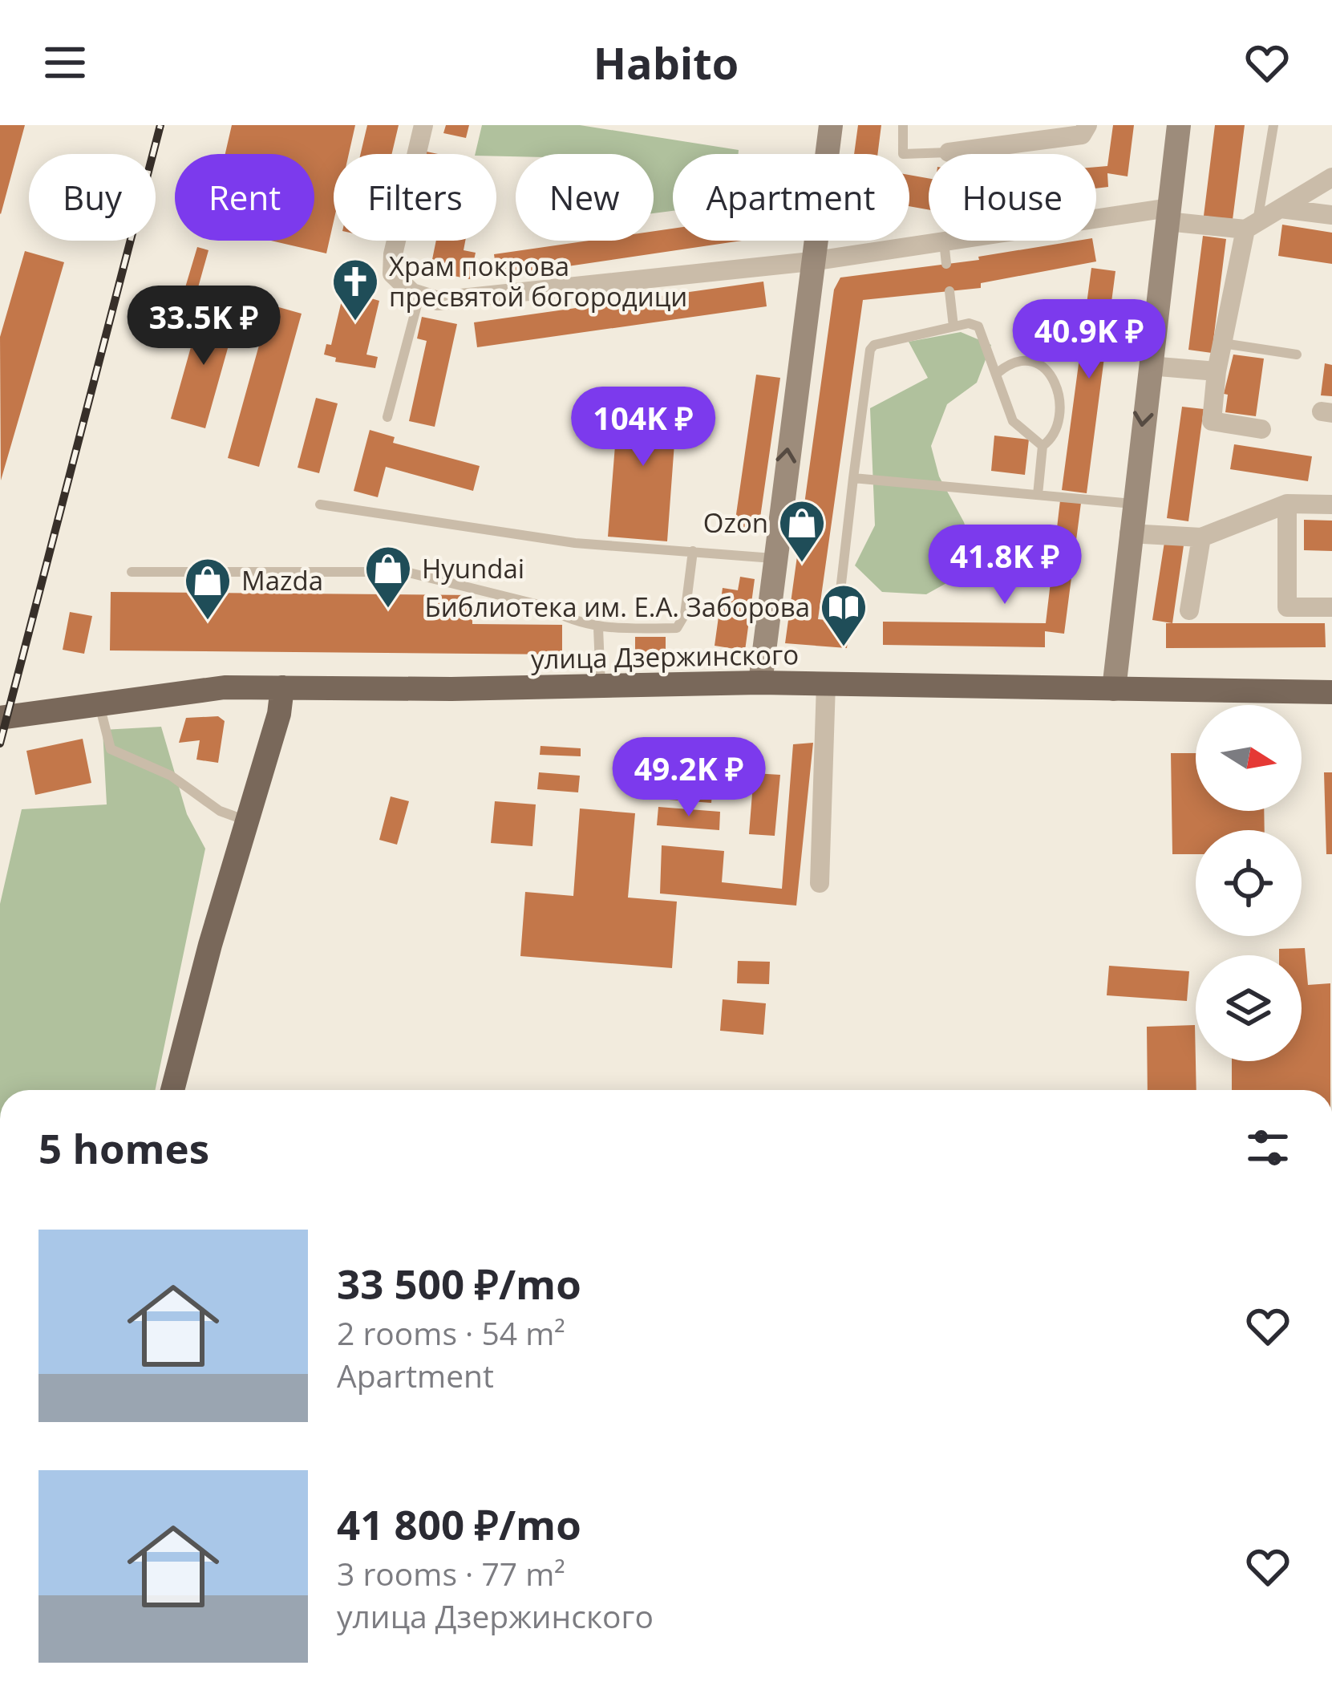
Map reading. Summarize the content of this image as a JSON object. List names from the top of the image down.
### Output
{
  "streets": {
    "main road": ["улица Дзержинского"]
  },
  "places": {
    "church": ["Храм покрова пресвятой богородици"],
    "shop": ["Ozon", "Hyundai", "Mazda"],
    "library": ["Библиотека им. Е.А. Заборова"]
  },
  "north": "right",
  "page": {
    "header": "Habito",
    "chip": [
      "Buy",
      "Rent",
      "Filters",
      "New",
      "Apartment",
      "House"
    ],
    "price": [
      "33.5K ₽",
      "40.9K ₽",
      "104K ₽",
      "41.8K ₽",
      "49.2K ₽"
    ],
    "heading": "5 homes",
    "list": [
      {
        "name": "33 500 ₽/mo",
        "note": "2 rooms · 54 m² · Apartment"
      },
      {
        "name": "41 800 ₽/mo",
        "note": "3 rooms · 77 m² · улица Дзержинского"
      }
    ]
  }
}
